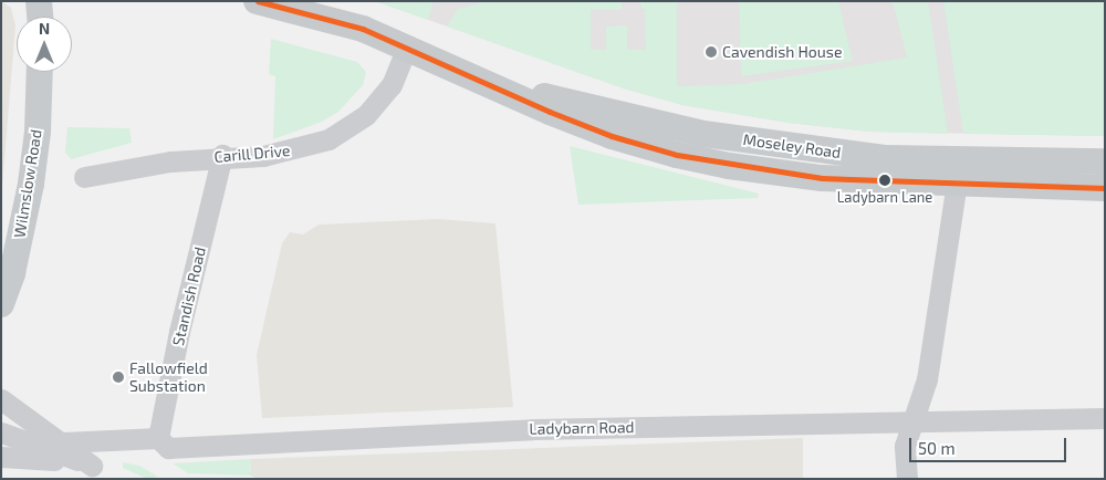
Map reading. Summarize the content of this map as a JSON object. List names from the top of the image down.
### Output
{
  "streets": {
    "main road": ["Moseley Road", "Wilmslow Road"],
    "street": ["Carill Drive", "Standish Road", "Ladybarn Road"]
  },
  "crossings": [
    ["Moseley Road", "Carill Drive"],
    ["Carill Drive", "Standish Road"],
    ["Standish Road", "Ladybarn Road"]
  ],
  "places": ["Cavendish House", "Ladybarn Lane", "Fallowfield Substation"],
  "scale_bar": "50 m",
  "north": "top"
}
